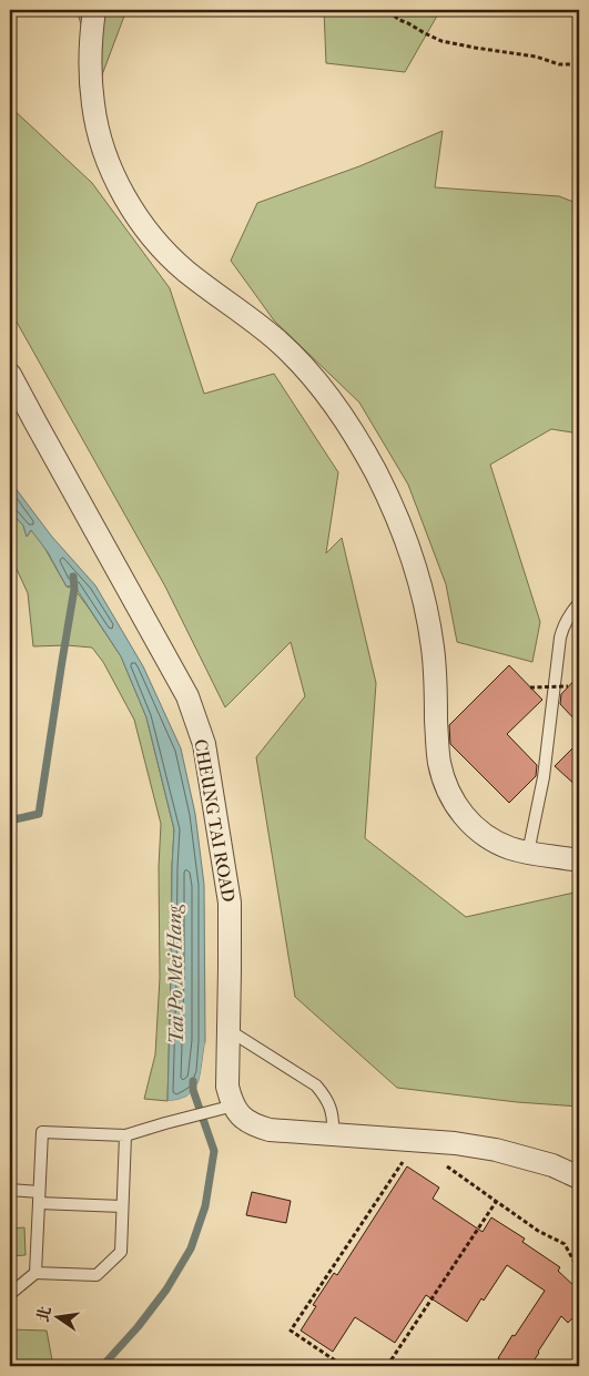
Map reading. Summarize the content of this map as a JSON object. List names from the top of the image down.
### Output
{
  "streets": {
    "street": ["CHEUNG TAI ROAD"]
  },
  "water": ["Tai Po Mei Hang"],
  "north": "left"
}
